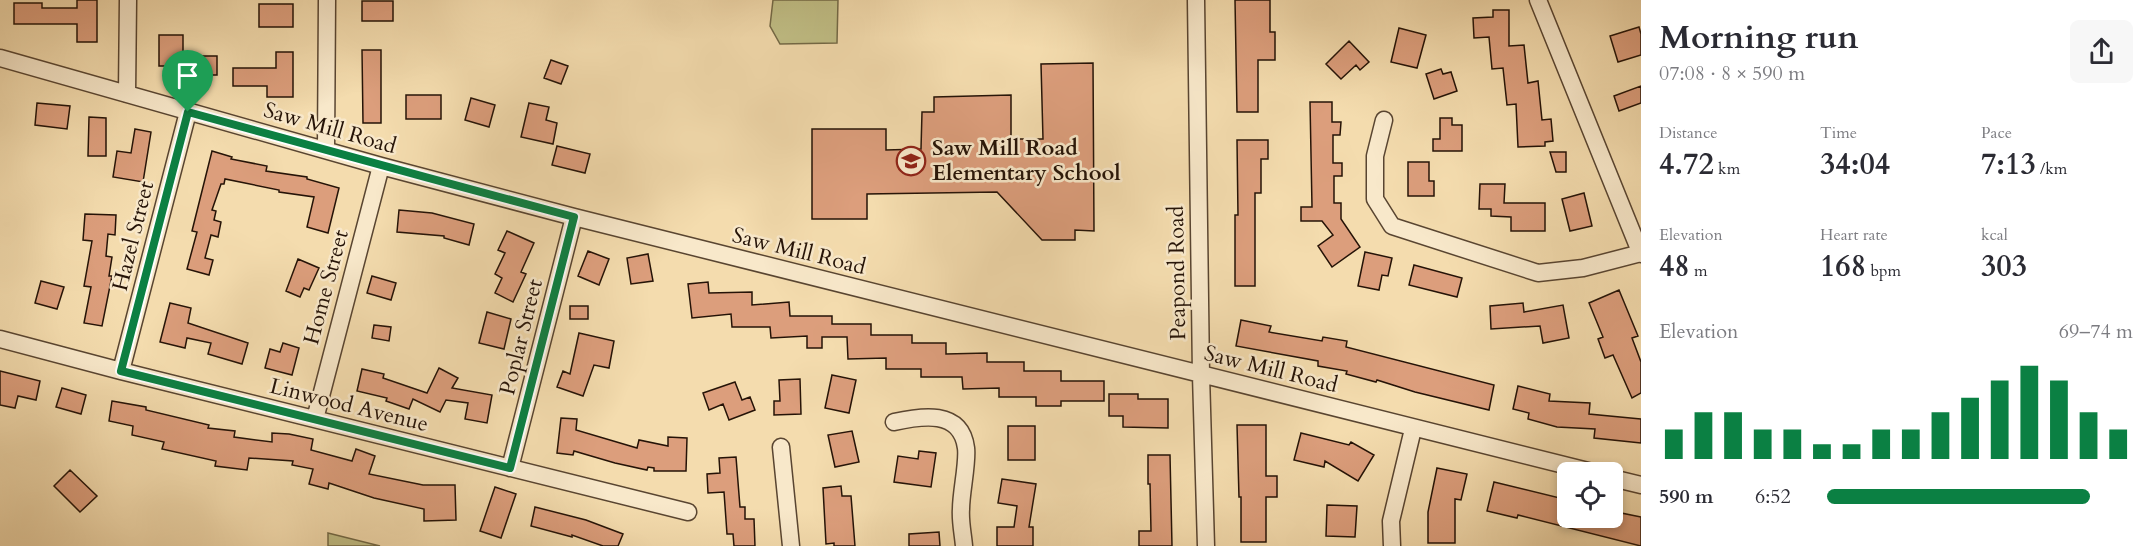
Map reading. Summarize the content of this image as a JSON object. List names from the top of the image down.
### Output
{
  "streets": {
    "street": [
      "Saw Mill Road",
      "Hazel Street",
      "Peapond Road",
      "Home Street",
      "Poplar Street",
      "Linwood Avenue"
    ]
  },
  "crossings": [
    ["Saw Mill Road", "Hazel Street"],
    ["Saw Mill Road", "Peapond Road"],
    ["Saw Mill Road", "Home Street"],
    ["Saw Mill Road", "Poplar Street"],
    ["Hazel Street", "Linwood Avenue"],
    ["Home Street", "Linwood Avenue"],
    ["Poplar Street", "Linwood Avenue"]
  ],
  "places": {
    "school or university": ["Saw Mill Road Elementary School"]
  },
  "page": {
    "heading": ["Morning run", "07:08 · 8 × 590 m"],
    "stats": [
      ["Distance", "4.72 km"],
      ["Time", "34:04"],
      ["Pace", "7:13 /km"],
      ["Elevation", "48 m"],
      ["Heart rate", "168 bpm"],
      ["kcal", "303"]
    ],
    "chart": ["Elevation", "69–74 m"],
    "list": [
      {
        "name": "590 m",
        "note": "6:52"
      }
    ]
  }
}
